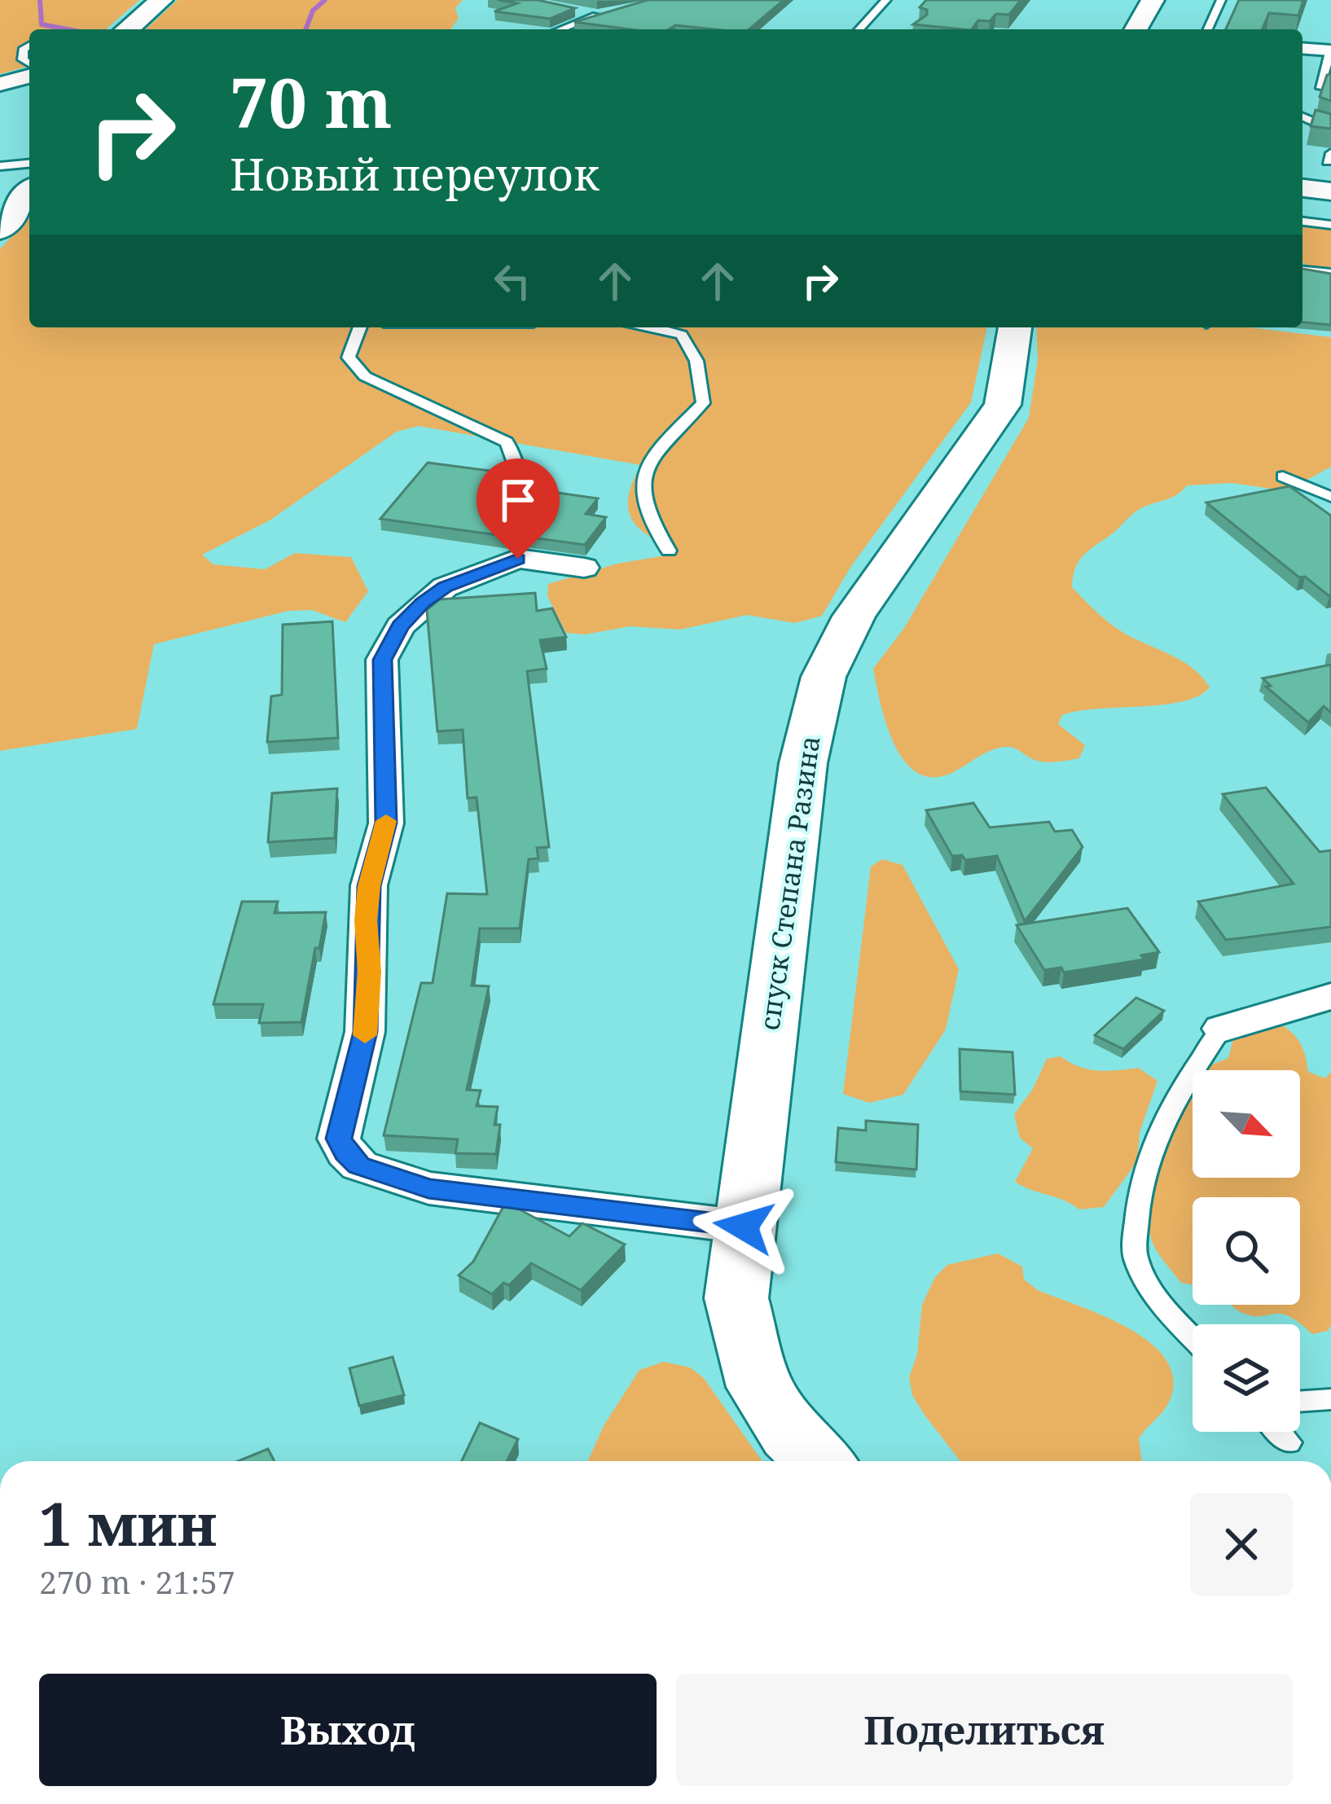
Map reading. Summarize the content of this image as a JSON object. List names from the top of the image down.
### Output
{
  "streets": {
    "main road": ["спуск Степана Разина"]
  },
  "north": "bottom right",
  "page": {
    "turn": ["70 m", "Новый переулок"],
    "heading": ["1 мин", "270 m · 21:57"],
    "buttons": ["Выход", "Поделиться"]
  }
}
